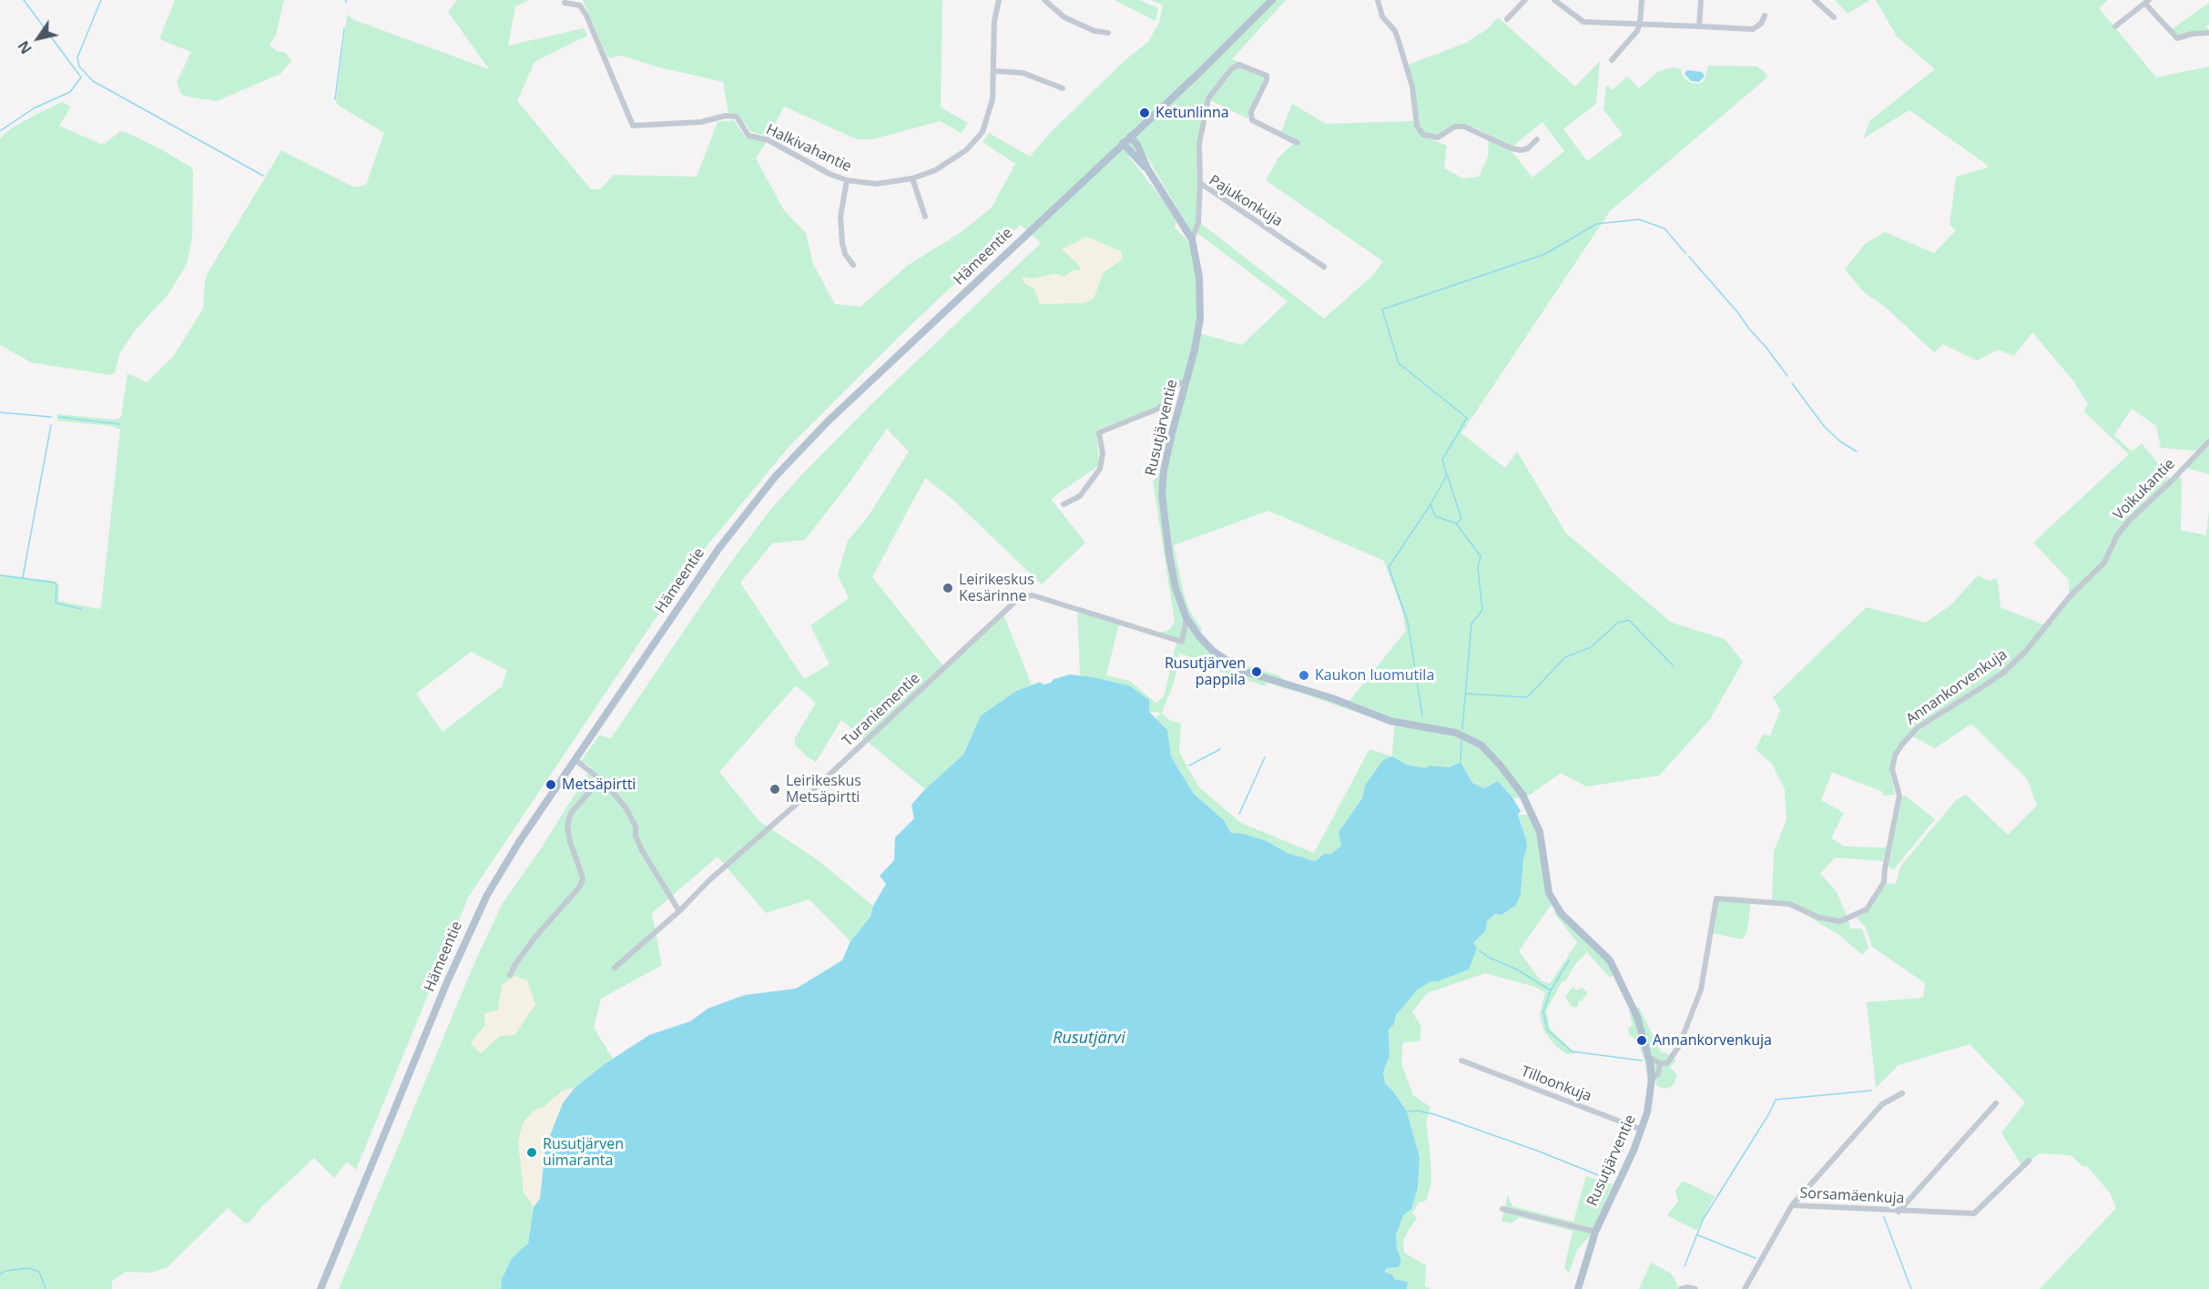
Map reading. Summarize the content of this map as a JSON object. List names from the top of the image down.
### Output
{
  "streets": {
    "main road": ["Hämeentie", "Rusutjärventie"],
    "street": [
      "Halkivahantie",
      "Pajukonkuja",
      "Voikukantie",
      "Annankorvenkuja",
      "Turaniementie",
      "Tilloonkuja",
      "Sorsamäenkuja"
    ]
  },
  "crossings": [
    ["Pajukonkuja", "Rusutjärventie"],
    ["Hämeentie", "Rusutjärventie"],
    ["Rusutjärventie", "Annankorvenkuja"],
    ["Rusutjärventie", "Turaniementie"],
    ["Rusutjärventie", "Tilloonkuja"],
    ["Voikukantie", "Annankorvenkuja"]
  ],
  "water": ["Rusutjärvi"],
  "places": [
    "Ketunlinna",
    "Leirikeskus Kesärinne",
    "Rusutjärven pappila",
    "Kaukon luomutila",
    "Metsäpirtti",
    "Leirikeskus Metsäpirtti",
    "Annankorvenkuja",
    "Rusutjärven uimaranta"
  ],
  "north": "bottom left"
}
